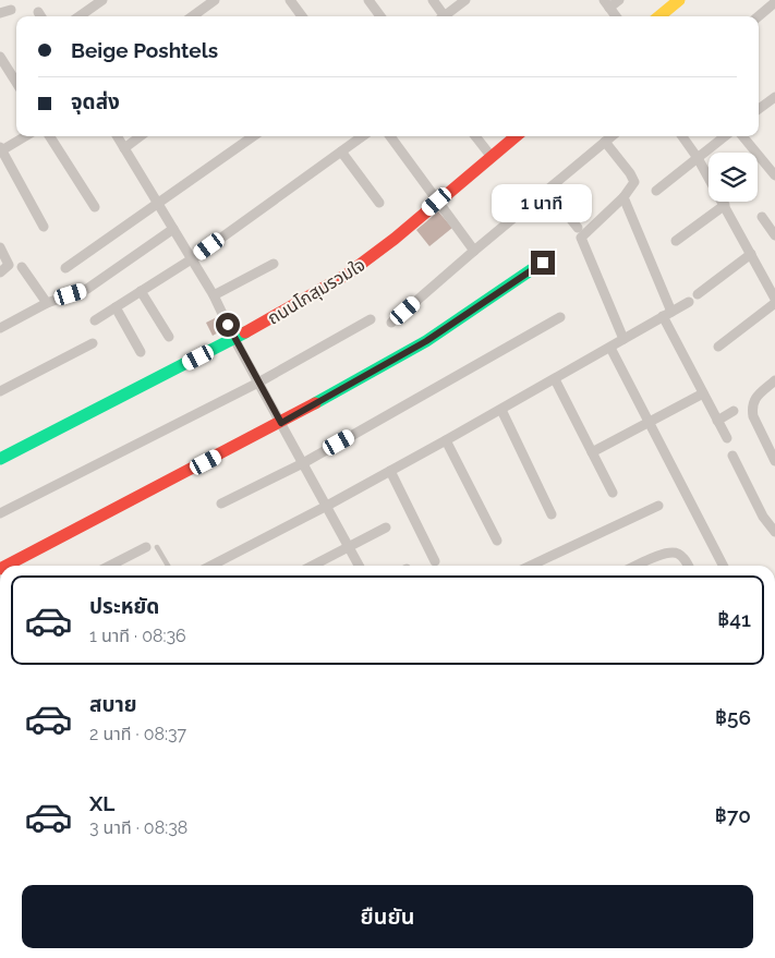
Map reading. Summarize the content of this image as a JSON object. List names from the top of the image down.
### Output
{
  "streets": {
    "street": ["ถนนโกสุมรวมใจ"]
  },
  "page": {
    "banner": ["Beige Poshtels", "จุดส่ง"],
    "bubble": "1 นาที",
    "list": [
      {
        "name": "ประหยัด",
        "note": "1 นาที · 08:36",
        "value": "฿41"
      },
      {
        "name": "สบาย",
        "note": "2 นาที · 08:37",
        "value": "฿56"
      },
      {
        "name": "XL",
        "note": "3 นาที · 08:38",
        "value": "฿70"
      }
    ],
    "buttons": "ยืนยัน"
  }
}
